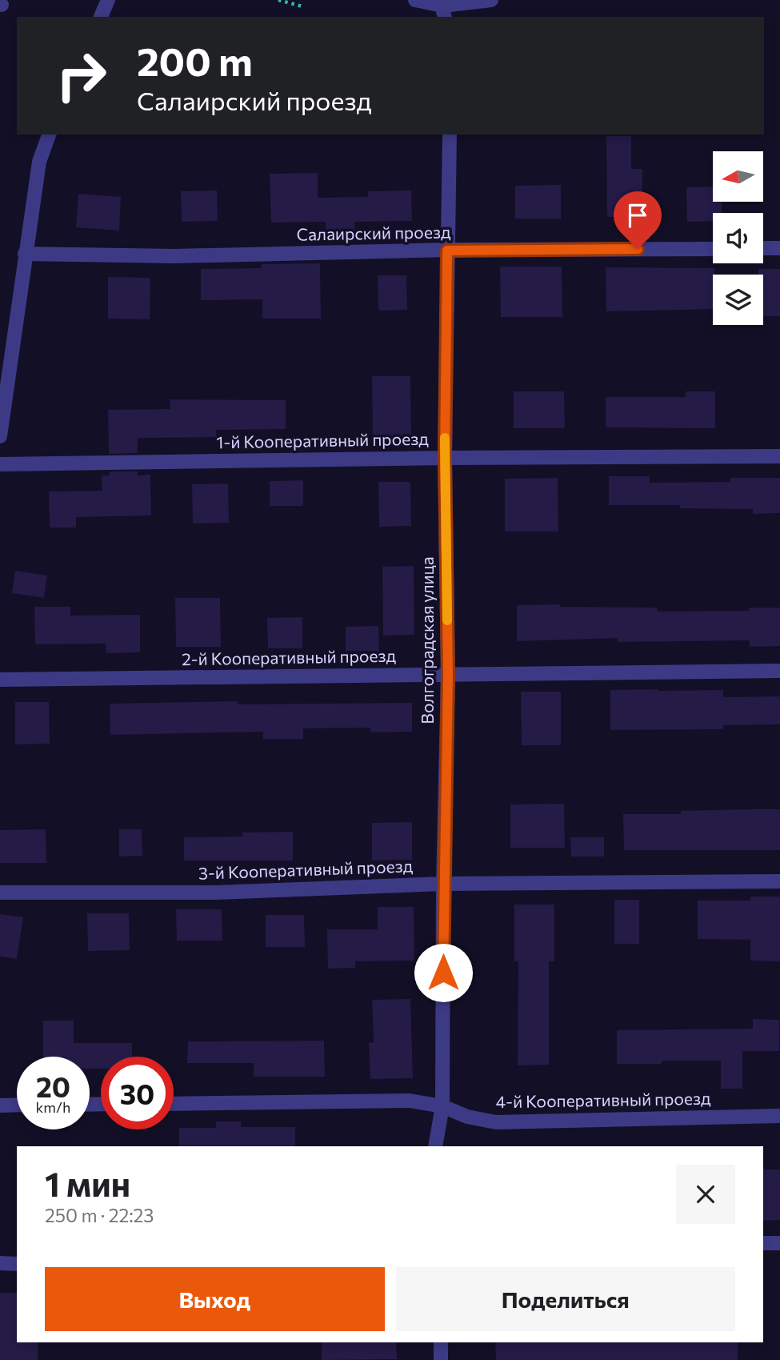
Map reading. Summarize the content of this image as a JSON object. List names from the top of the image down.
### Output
{
  "streets": {
    "street": [
      "Салаирский проезд",
      "1-й Кооперативный проезд",
      "Волгоградская улица",
      "2-й Кооперативный проезд",
      "3-й Кооперативный проезд",
      "4-й Кооперативный проезд"
    ]
  },
  "crossings": [
    ["Салаирский проезд", "Волгоградская улица"],
    ["1-й Кооперативный проезд", "Волгоградская улица"],
    ["Волгоградская улица", "2-й Кооперативный проезд"],
    ["Волгоградская улица", "3-й Кооперативный проезд"],
    ["Волгоградская улица", "4-й Кооперативный проезд"]
  ],
  "north": "left",
  "page": {
    "turn": ["200 m", "Салаирский проезд"],
    "speed": "20 km/h",
    "limit": "30",
    "heading": ["1 мин", "250 m · 22:23"],
    "buttons": ["Выход", "Поделиться"]
  }
}
